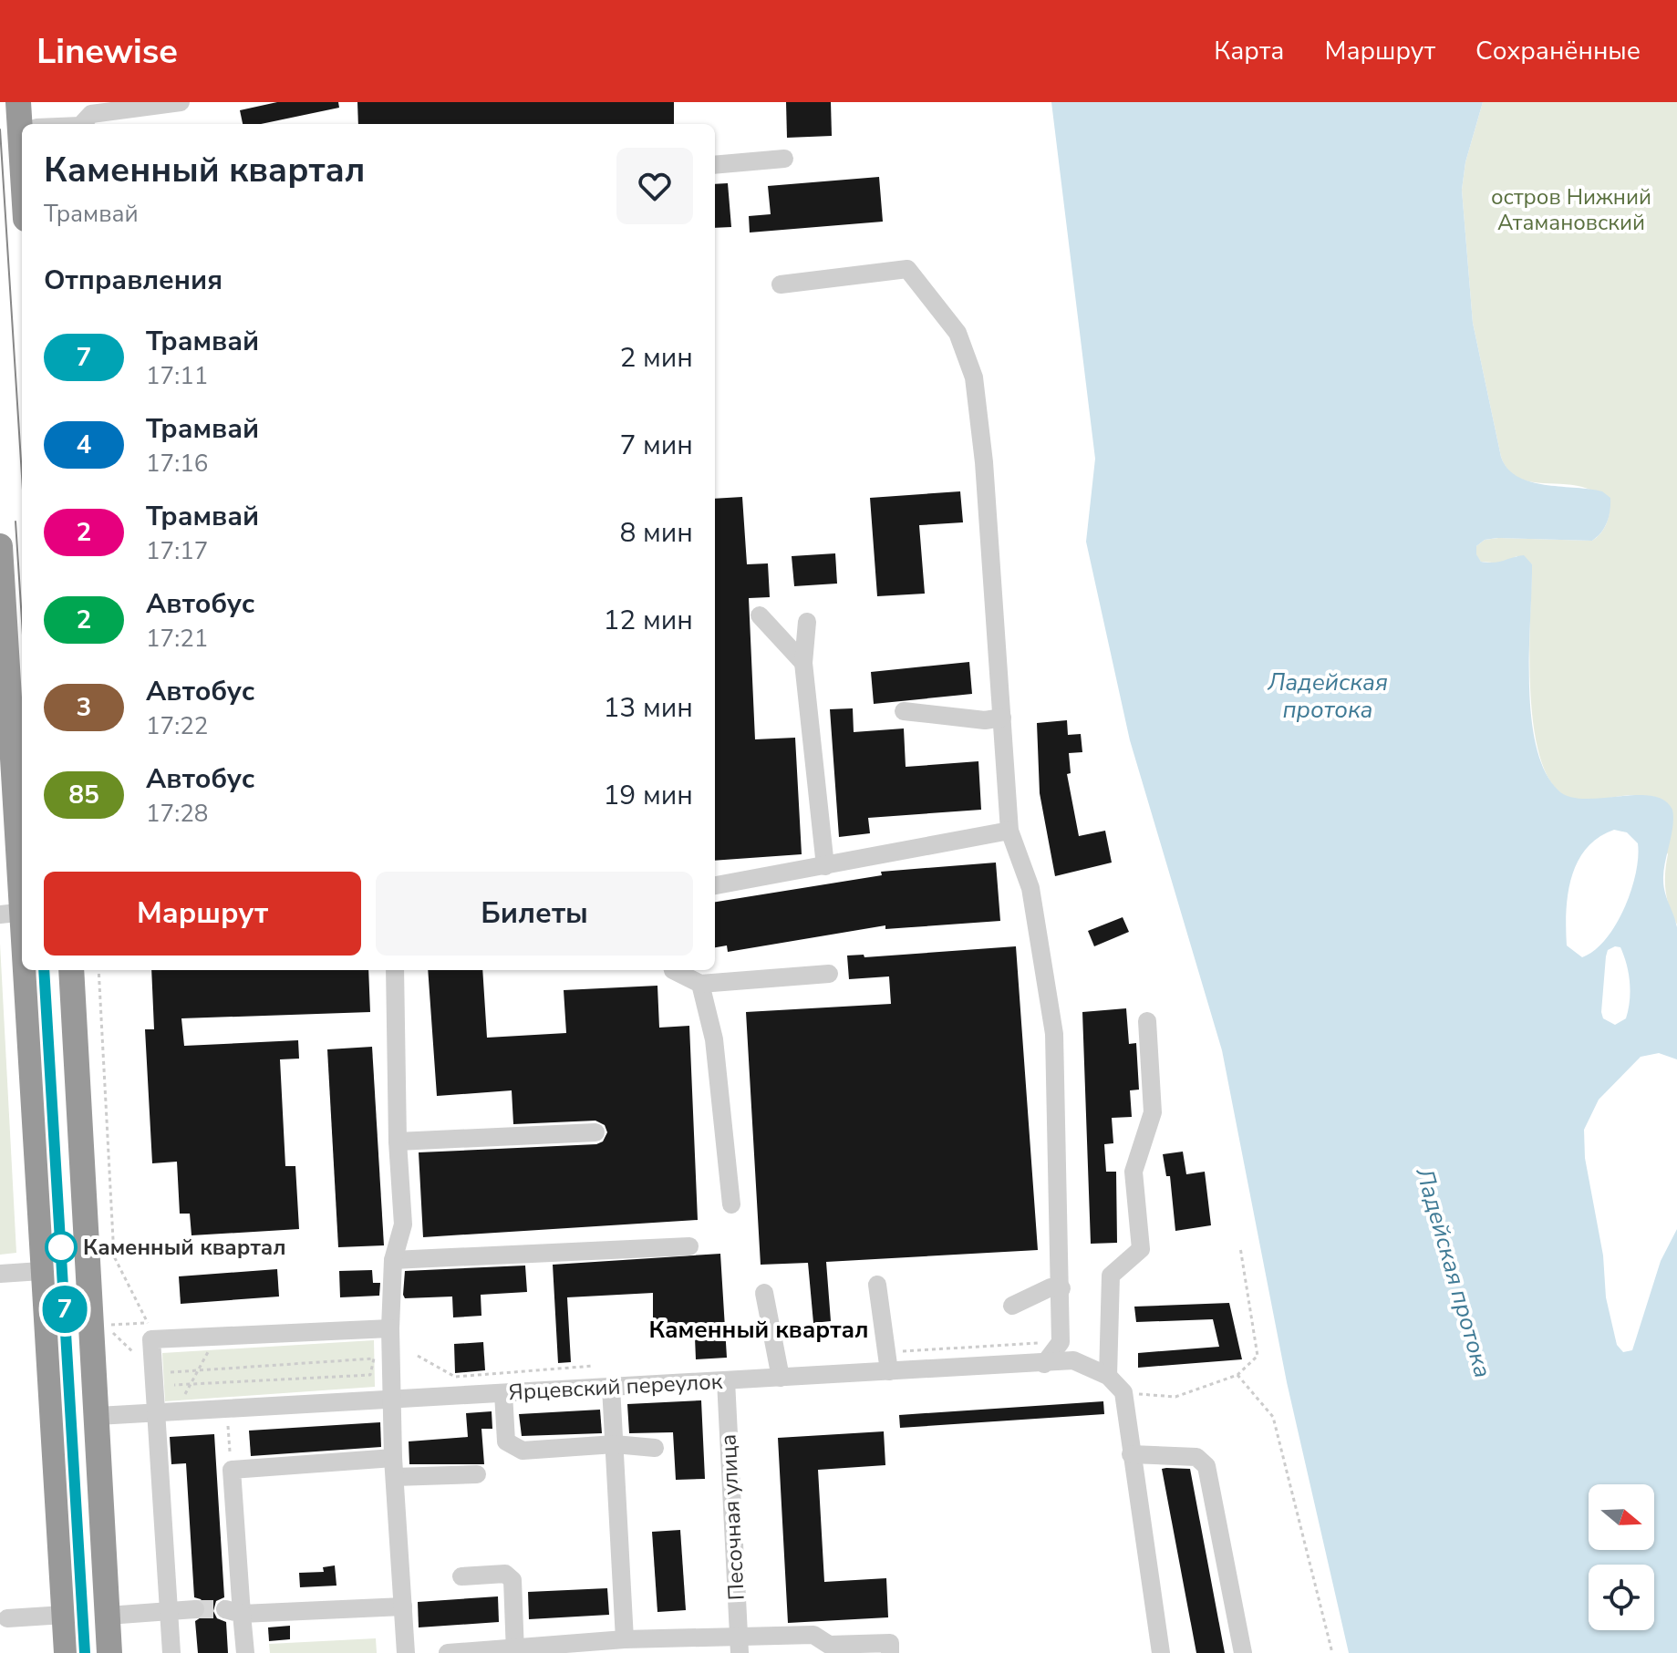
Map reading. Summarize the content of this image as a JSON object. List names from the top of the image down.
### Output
{
  "streets": {
    "street": ["Ярцевский переулок", "Песочная улица"]
  },
  "crossings": [
    ["Ярцевский переулок", "Песочная улица"]
  ],
  "districts": ["Каменный квартал"],
  "water": ["Ладейская протока"],
  "parks": ["остров Нижний Атамановский"],
  "places": ["Каменный квартал"],
  "lines": ["tram line 7"],
  "north": "right",
  "page": {
    "header": "Linewise",
    "nav": ["Карта", "Маршрут", "Сохранённые"],
    "on_map": "7",
    "heading": [
      ["Каменный квартал", "Трамвай"],
      "Отправления"
    ],
    "list": [
      {
        "mark": "7",
        "name": "Трамвай",
        "note": "17:11",
        "value": "2 мин"
      },
      {
        "mark": "4",
        "name": "Трамвай",
        "note": "17:16",
        "value": "7 мин"
      },
      {
        "mark": "2",
        "name": "Трамвай",
        "note": "17:17",
        "value": "8 мин"
      },
      {
        "mark": "2",
        "name": "Автобус",
        "note": "17:21",
        "value": "12 мин"
      },
      {
        "mark": "3",
        "name": "Автобус",
        "note": "17:22",
        "value": "13 мин"
      },
      {
        "mark": "85",
        "name": "Автобус",
        "note": "17:28",
        "value": "19 мин"
      }
    ],
    "buttons": ["Маршрут", "Билеты"]
  }
}
